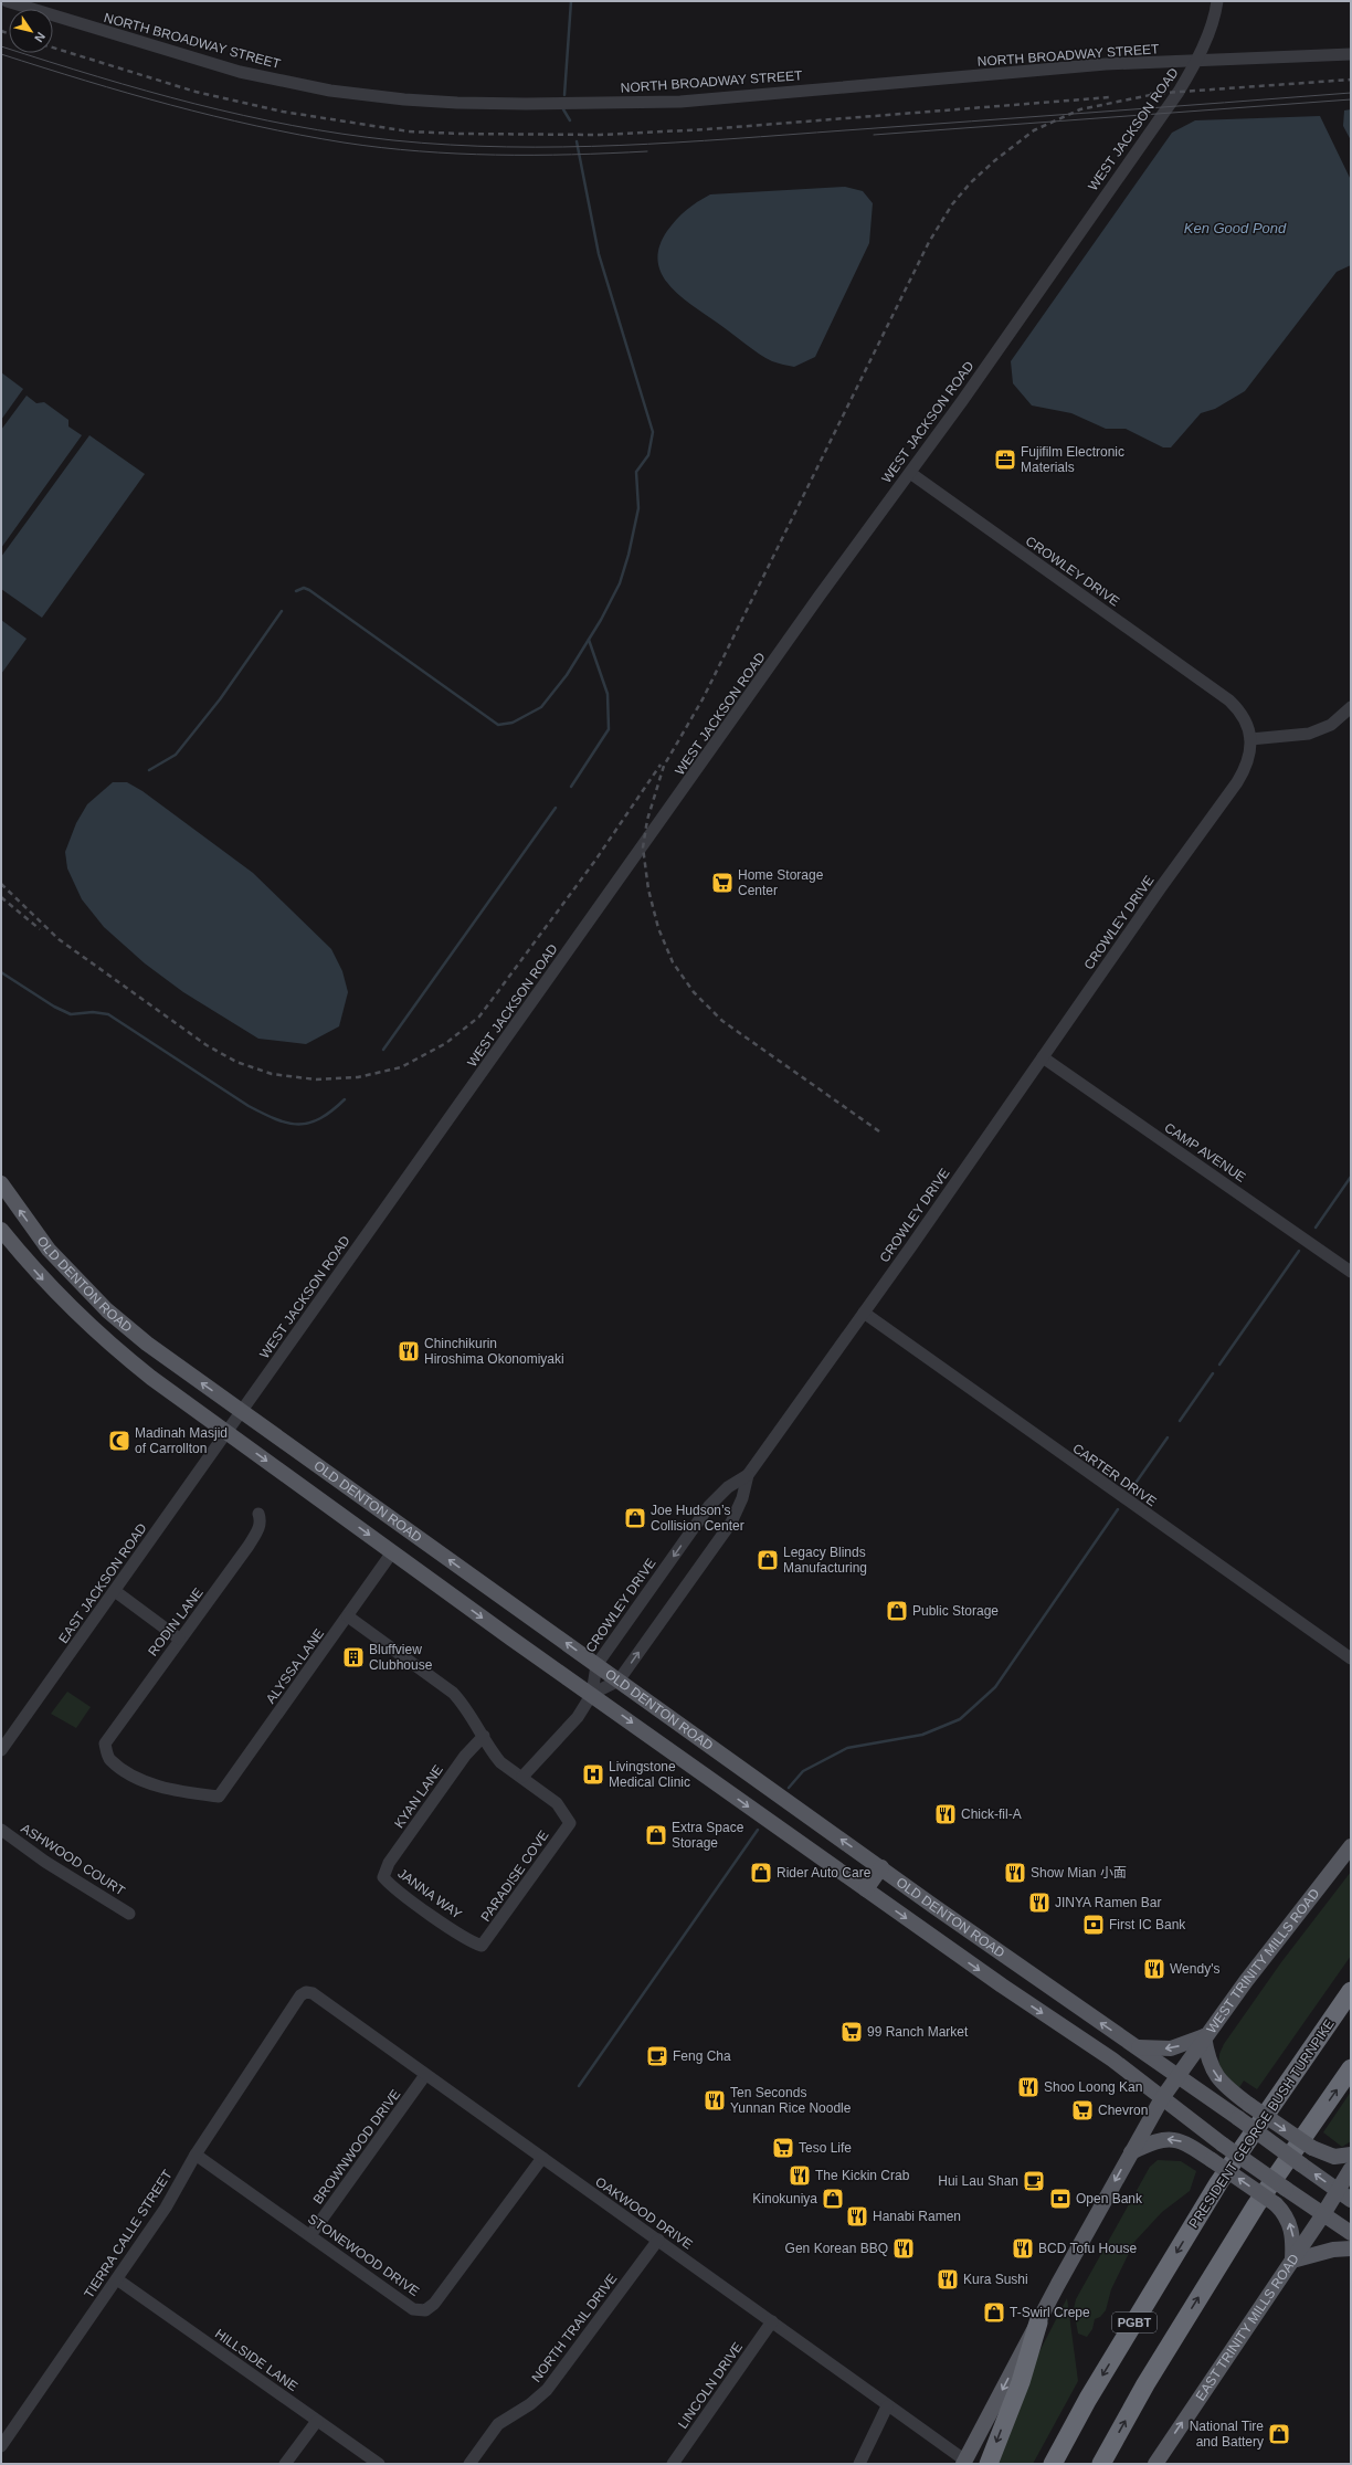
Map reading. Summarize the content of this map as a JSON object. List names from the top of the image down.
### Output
{
  "streets": {
    "highway": ["PRESIDENT GEORGE BUSH TURNPIKE", "PGBT"],
    "main road": ["OLD DENTON ROAD", "WEST TRINITY MILLS ROAD", "EAST TRINITY MILLS ROAD"],
    "street": [
      "NORTH BROADWAY STREET",
      "WEST JACKSON ROAD",
      "CROWLEY DRIVE",
      "CAMP AVENUE",
      "CARTER DRIVE",
      "EAST JACKSON ROAD",
      "RODIN LANE",
      "ALYSSA LANE",
      "KYAN LANE",
      "ASHWOOD COURT",
      "PARADISE COVE",
      "JANNA WAY",
      "BROWNWOOD DRIVE",
      "OAKWOOD DRIVE",
      "TIERRA CALLE STREET",
      "STONEWOOD DRIVE",
      "NORTH TRAIL DRIVE",
      "HILLSIDE LANE",
      "LINCOLN DRIVE"
    ]
  },
  "crossings": [
    ["NORTH BROADWAY STREET", "WEST JACKSON ROAD"],
    ["WEST JACKSON ROAD", "CROWLEY DRIVE"],
    ["WEST JACKSON ROAD", "OLD DENTON ROAD"],
    ["WEST JACKSON ROAD", "EAST JACKSON ROAD"],
    ["CROWLEY DRIVE", "CAMP AVENUE"],
    ["CROWLEY DRIVE", "OLD DENTON ROAD"],
    ["CROWLEY DRIVE", "CARTER DRIVE"],
    ["OLD DENTON ROAD", "EAST JACKSON ROAD"],
    ["OLD DENTON ROAD", "ALYSSA LANE"],
    ["OLD DENTON ROAD", "WEST TRINITY MILLS ROAD"],
    ["OLD DENTON ROAD", "EAST TRINITY MILLS ROAD"],
    ["RODIN LANE", "ALYSSA LANE"],
    ["KYAN LANE", "JANNA WAY"],
    ["PARADISE COVE", "JANNA WAY"],
    ["BROWNWOOD DRIVE", "OAKWOOD DRIVE"],
    ["BROWNWOOD DRIVE", "STONEWOOD DRIVE"],
    ["OAKWOOD DRIVE", "TIERRA CALLE STREET"],
    ["OAKWOOD DRIVE", "STONEWOOD DRIVE"],
    ["OAKWOOD DRIVE", "NORTH TRAIL DRIVE"],
    ["OAKWOOD DRIVE", "LINCOLN DRIVE"],
    ["TIERRA CALLE STREET", "STONEWOOD DRIVE"],
    ["TIERRA CALLE STREET", "HILLSIDE LANE"]
  ],
  "one_way": ["EAST TRINITY MILLS ROAD"],
  "water": ["Ken Good Pond"],
  "places": {
    "office": ["Fujifilm Electronic Materials"],
    "supermarket": [
      "Home Storage Center",
      "99 Ranch Market",
      "Chevron",
      "Teso Life"
    ],
    "restaurant": [
      "Chinchikurin Hiroshima Okonomiyaki",
      "Chick-fil-A",
      "Show Mian 小面",
      "JINYA Ramen Bar",
      "Wendy's",
      "Shoo Loong Kan",
      "Ten Seconds Yunnan Rice Noodle",
      "The Kickin Crab",
      "Hanabi Ramen",
      "Gen Korean BBQ",
      "BCD Tofu House",
      "Kura Sushi"
    ],
    "mosque": ["Madinah Masjid of Carrollton"],
    "shop": [
      "Joe Hudson’s Collision Center",
      "Legacy Blinds Manufacturing",
      "Public Storage",
      "Extra Space Storage",
      "Rider Auto Care",
      "Kinokuniya",
      "T-Swirl Crepe",
      "National Tire and Battery"
    ],
    "building": ["Bluffview Clubhouse"],
    "hospital": ["Livingstone Medical Clinic"],
    "bank": ["First IC Bank", "Open Bank"],
    "cafe": ["Feng Cha", "Hui Lau Shan"]
  },
  "north": "bottom right"
}
